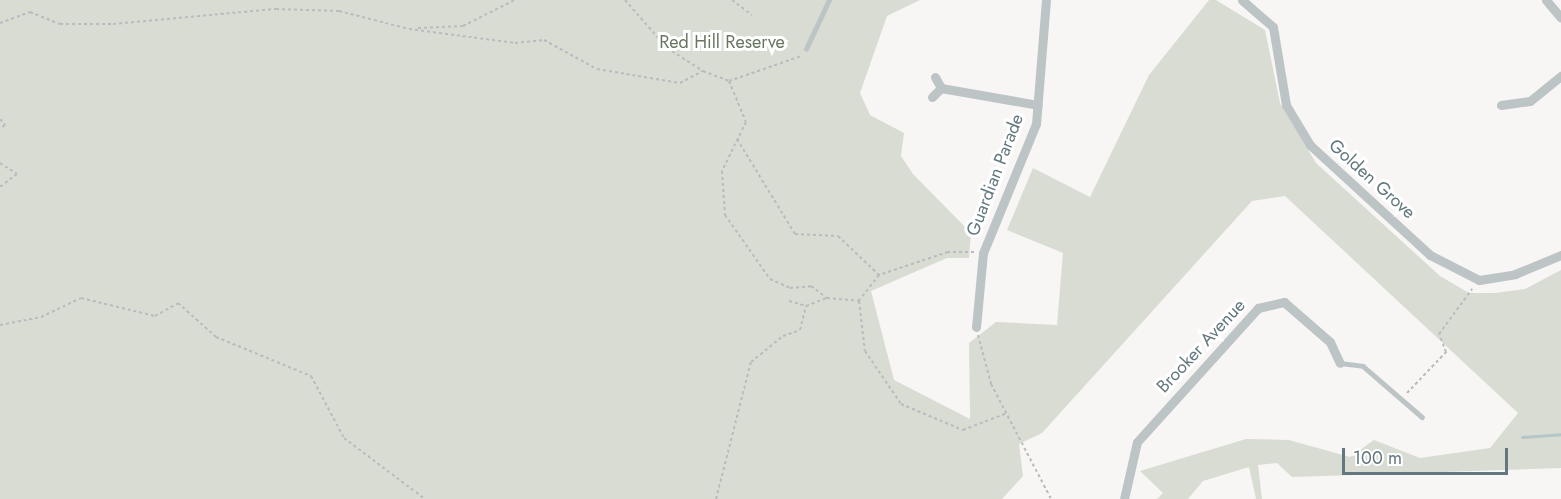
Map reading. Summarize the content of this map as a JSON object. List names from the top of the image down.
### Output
{
  "streets": {
    "street": ["Guardian Parade", "Golden Grove", "Brooker Avenue"]
  },
  "parks": ["Red Hill Reserve"],
  "scale_bar": "100 m"
}
